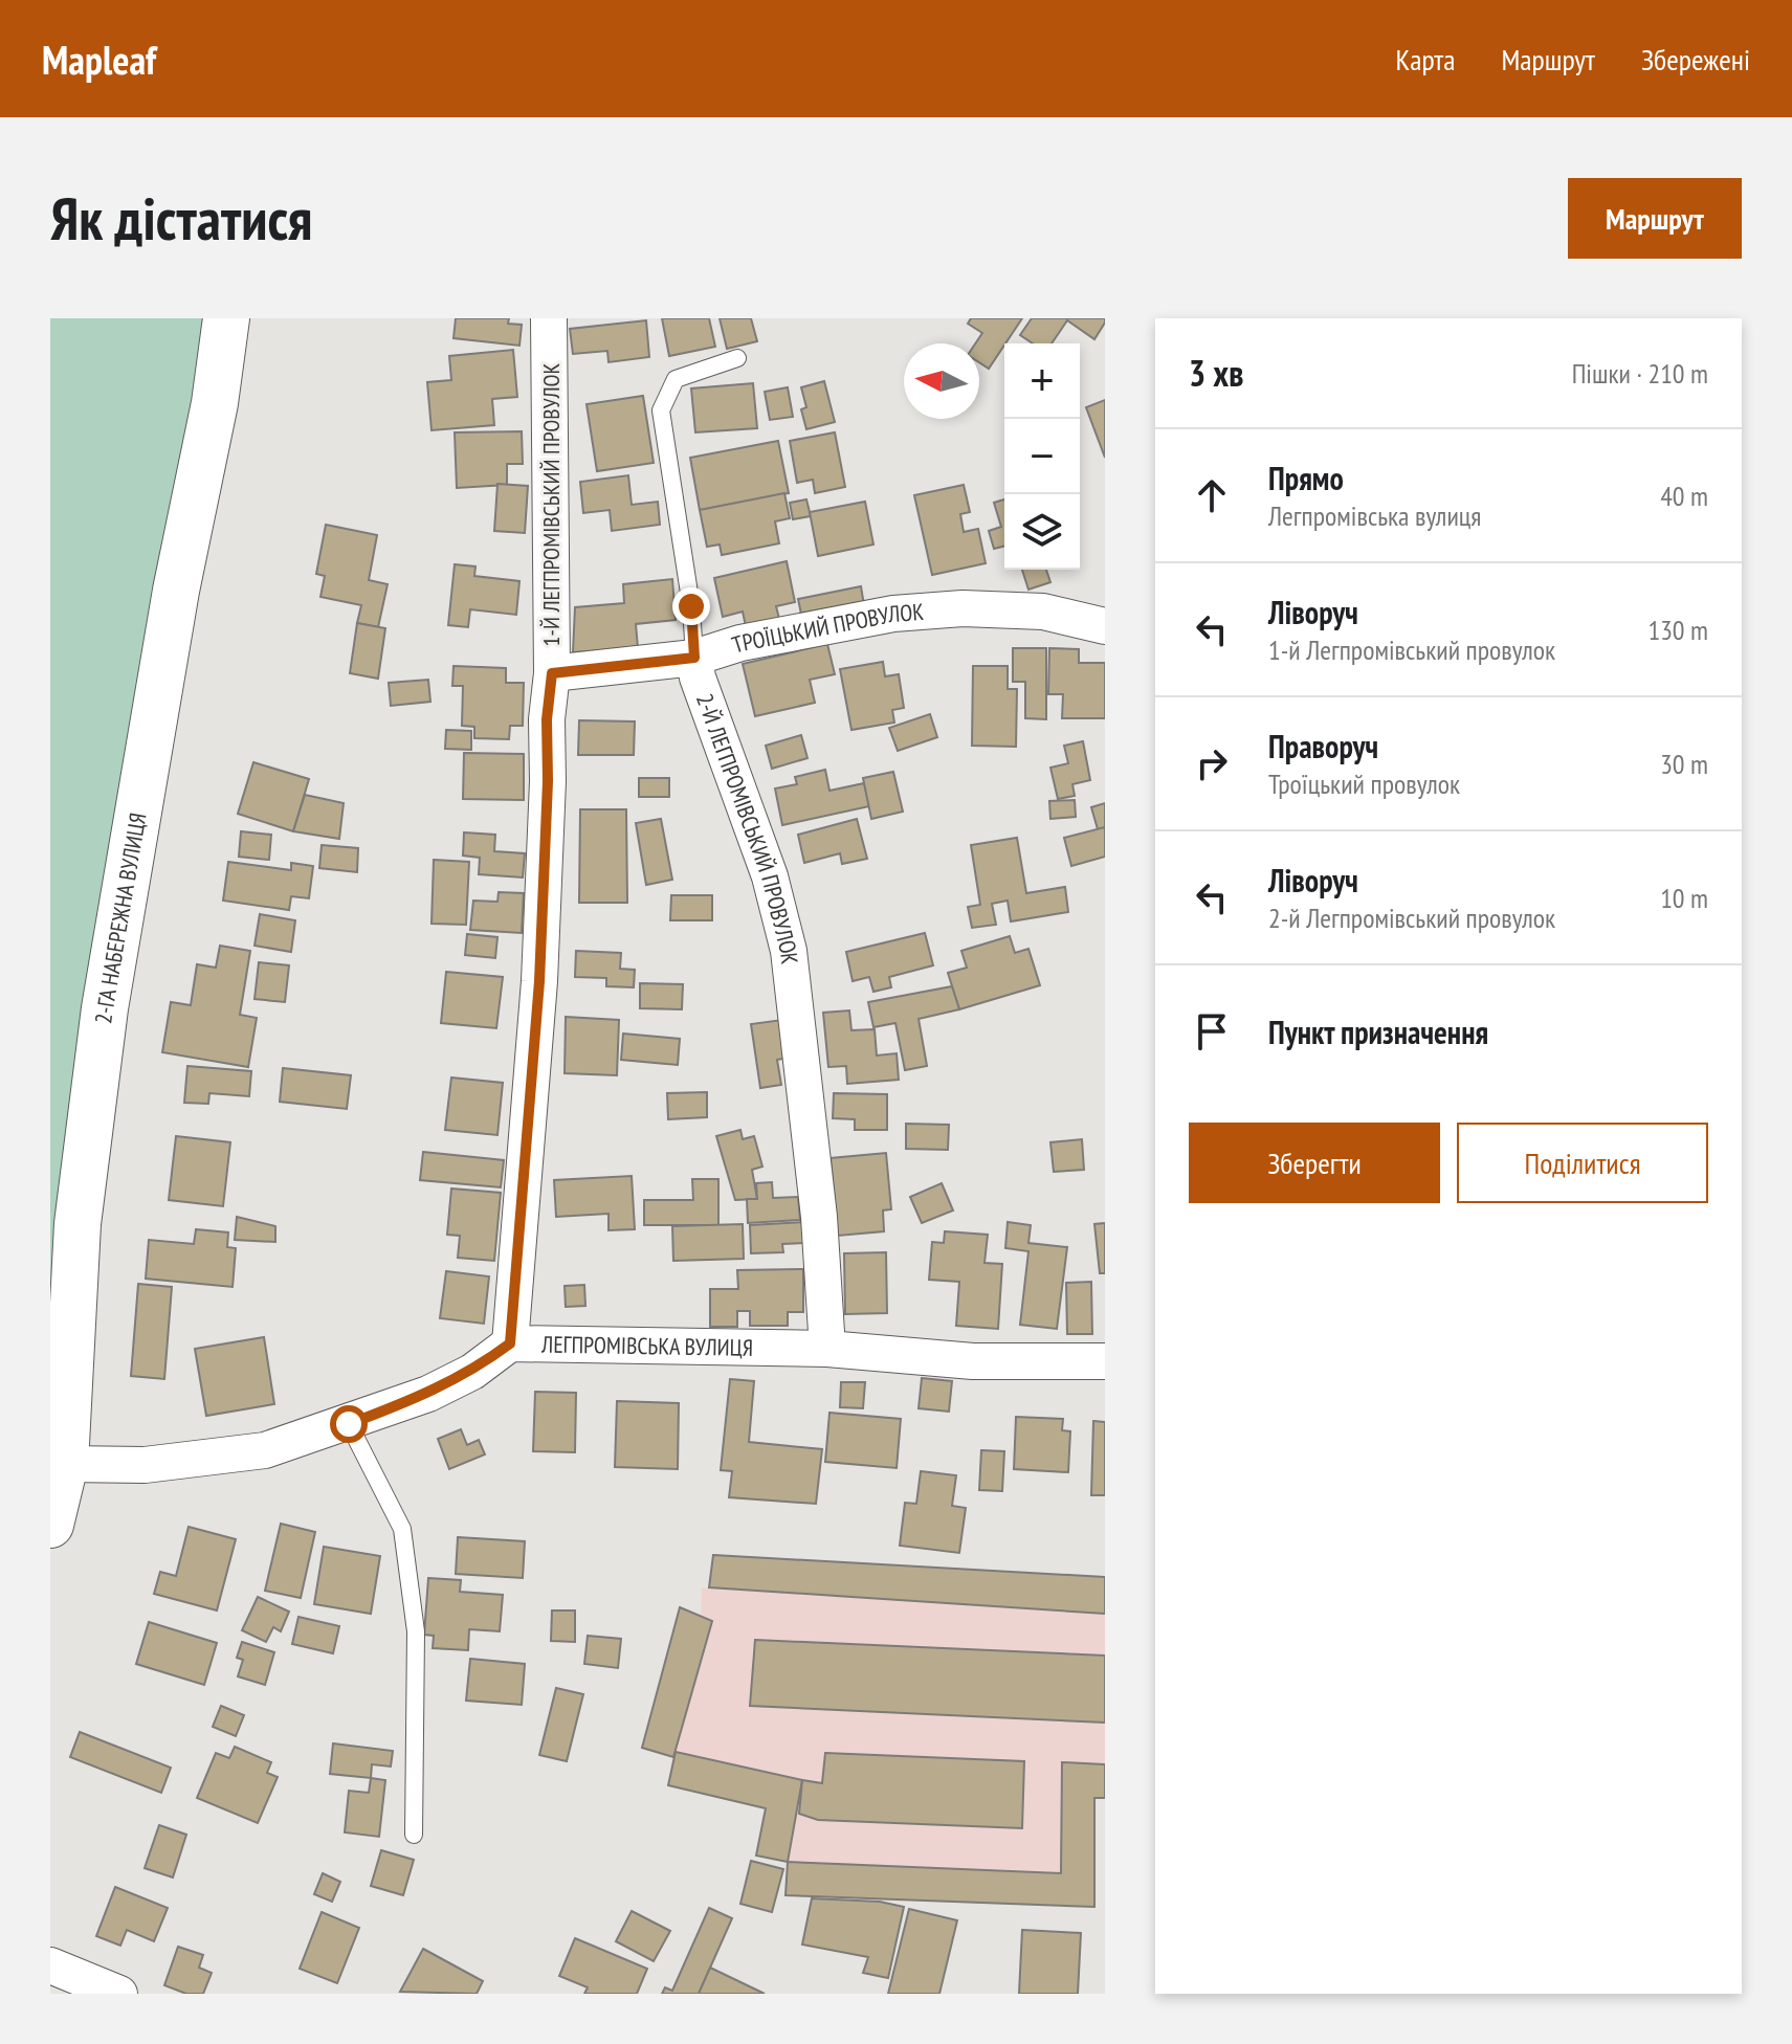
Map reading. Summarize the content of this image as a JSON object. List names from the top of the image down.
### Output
{
  "streets": {
    "main road": ["2-ГА НАБЕРЕЖНА ВУЛИЦЯ"],
    "street": [
      "1-Й ЛЕГПРОМІВСЬКИЙ ПРОВУЛОК",
      "ТРОЇЦЬКИЙ ПРОВУЛОК",
      "2-Й ЛЕГПРОМІВСЬКИЙ ПРОВУЛОК",
      "ЛЕГПРОМІВСЬКА ВУЛИЦЯ"
    ]
  },
  "crossings": [
    ["1-Й ЛЕГПРОМІВСЬКИЙ ПРОВУЛОК", "ТРОЇЦЬКИЙ ПРОВУЛОК"],
    ["1-Й ЛЕГПРОМІВСЬКИЙ ПРОВУЛОК", "ЛЕГПРОМІВСЬКА ВУЛИЦЯ"],
    ["ТРОЇЦЬКИЙ ПРОВУЛОК", "2-Й ЛЕГПРОМІВСЬКИЙ ПРОВУЛОК"],
    ["2-Й ЛЕГПРОМІВСЬКИЙ ПРОВУЛОК", "ЛЕГПРОМІВСЬКА ВУЛИЦЯ"],
    ["2-ГА НАБЕРЕЖНА ВУЛИЦЯ", "ЛЕГПРОМІВСЬКА ВУЛИЦЯ"]
  ],
  "north": "left",
  "page": {
    "header": "Mapleaf",
    "nav": ["Карта", "Маршрут", "Збережені"],
    "buttons": [
      "Маршрут",
      ["Зберегти", "Поділитися"]
    ],
    "title": "Як дістатися",
    "heading": ["3 хв", "Пішки · 210 m"],
    "map_buttons": ["+", "−"],
    "list": [
      ["Прямо", "Легпромівська вулиця", "40 m"],
      ["Ліворуч", "1-й Легпромівський провулок", "130 m"],
      ["Праворуч", "Троїцький провулок", "30 m"],
      ["Ліворуч", "2-й Легпромівський провулок", "10 m"],
      "Пункт призначення"
    ]
  }
}
